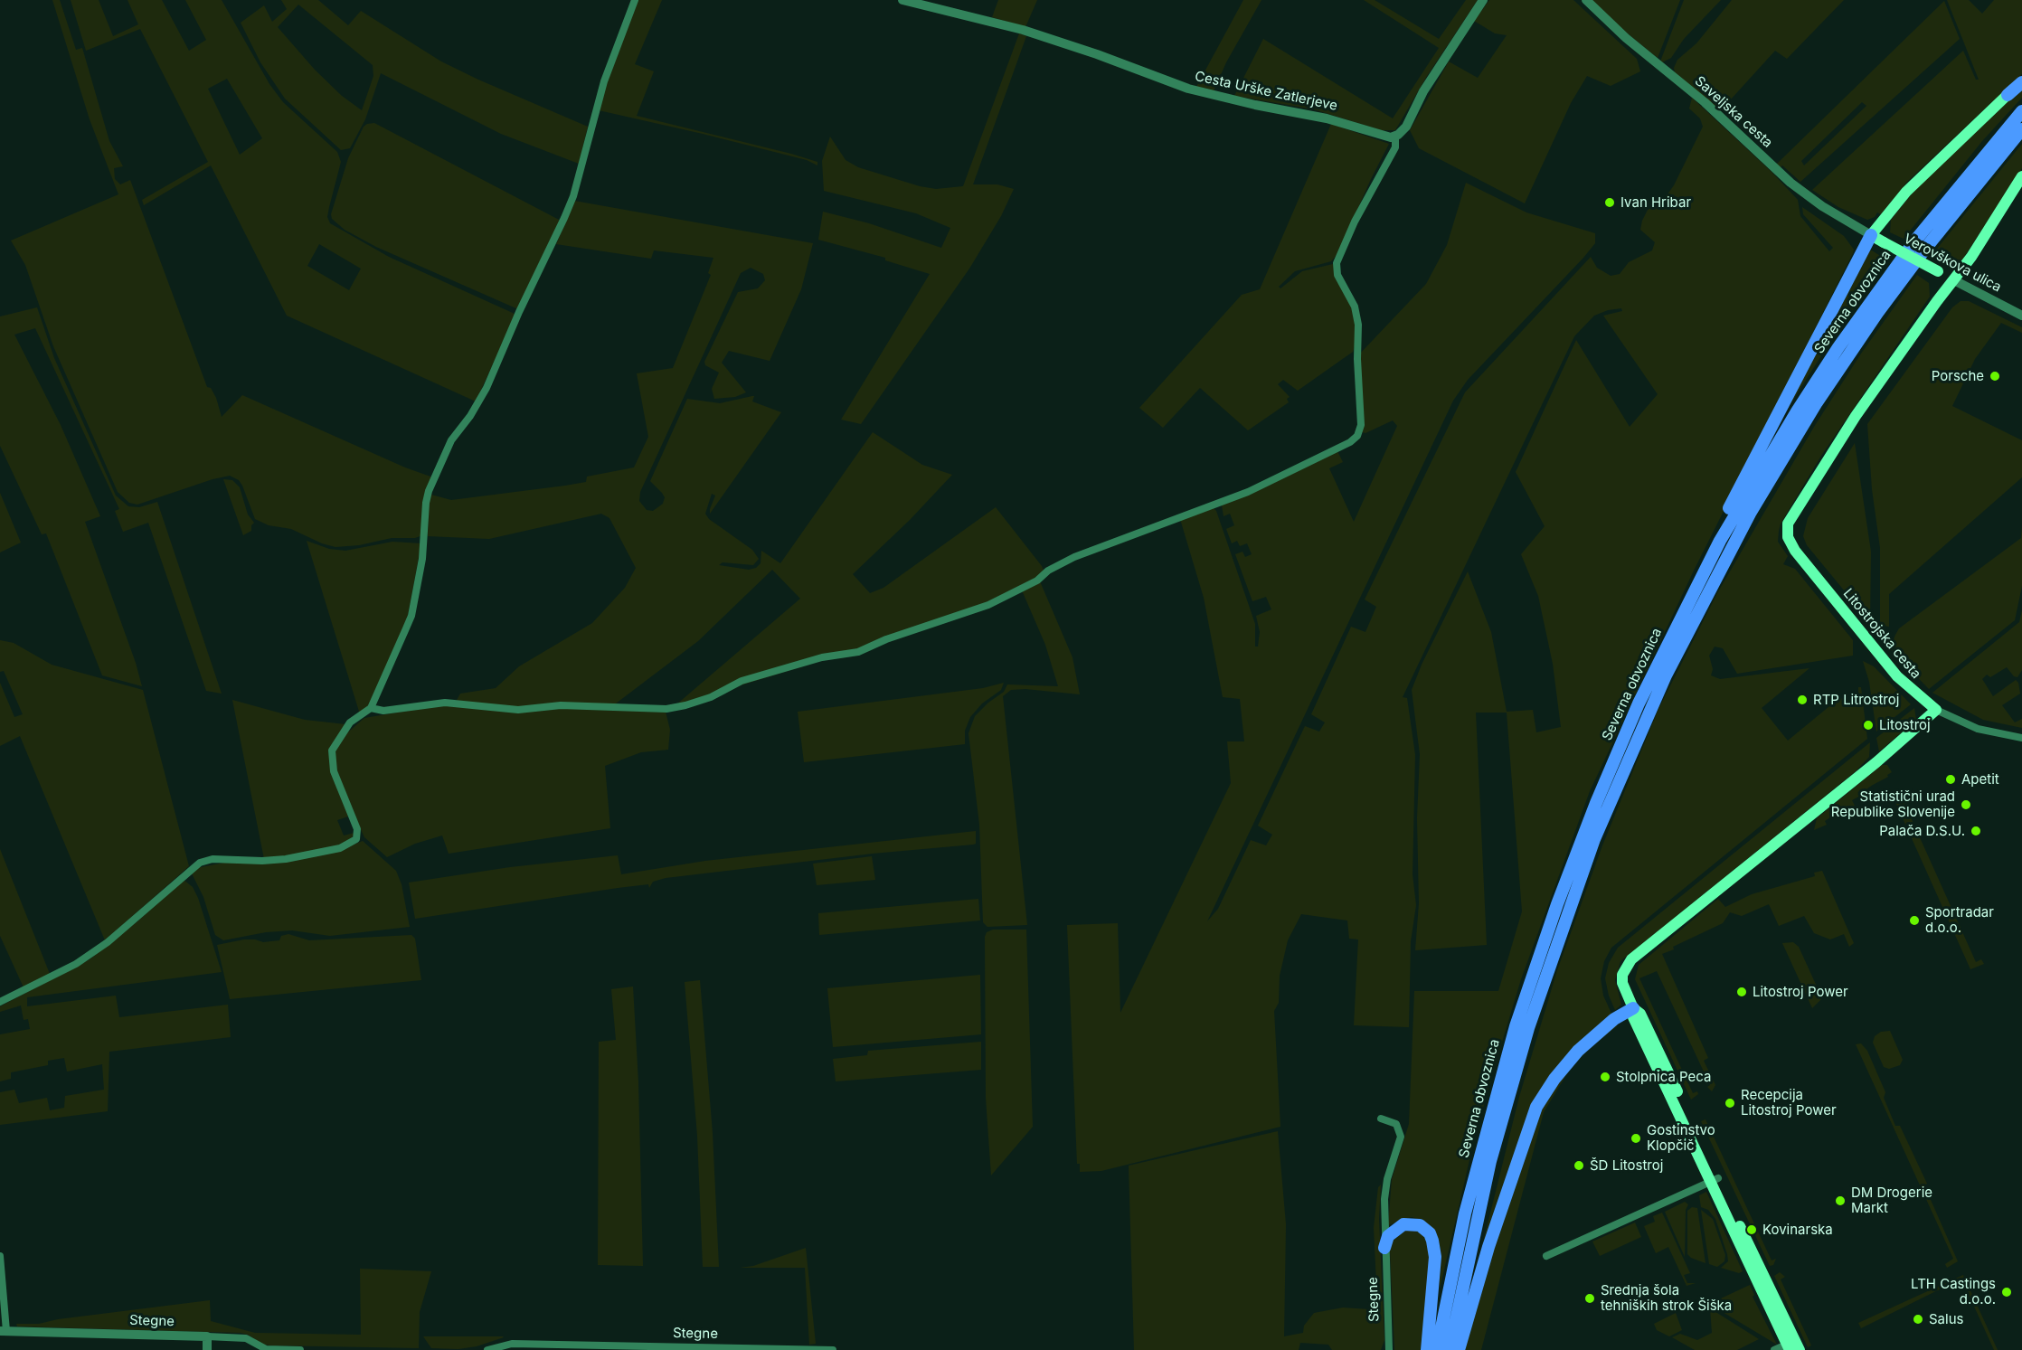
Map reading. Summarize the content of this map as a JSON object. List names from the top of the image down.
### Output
{
  "streets": {
    "highway": ["Severna obvoznica"],
    "main road": ["Verovškova ulica", "Litostrojska cesta"],
    "street": ["Cesta Urške Zatlerjeve", "Saveljska cesta", "Stegne"]
  },
  "crossings": [
    ["Saveljska cesta", "Verovškova ulica"],
    ["Verovškova ulica", "Litostrojska cesta"]
  ],
  "places": [
    "Ivan Hribar",
    "Porsche",
    "RTP Litrostroj",
    "Litostroj",
    "Apetit",
    "Statistični urad Republike Slovenije",
    "Palača D.S.U.",
    "Sportradar d.o.o.",
    "Litostroj Power",
    "Stolpnica Peca",
    "Recepcija Litostroj Power",
    "Gostinstvo Klopčič",
    "ŠD Litostroj",
    "DM Drogerie Markt",
    "Kovinarska",
    "LTH Castings d.o.o.",
    "Srednja šola tehniških strok Šiška",
    "Salus"
  ]
}
